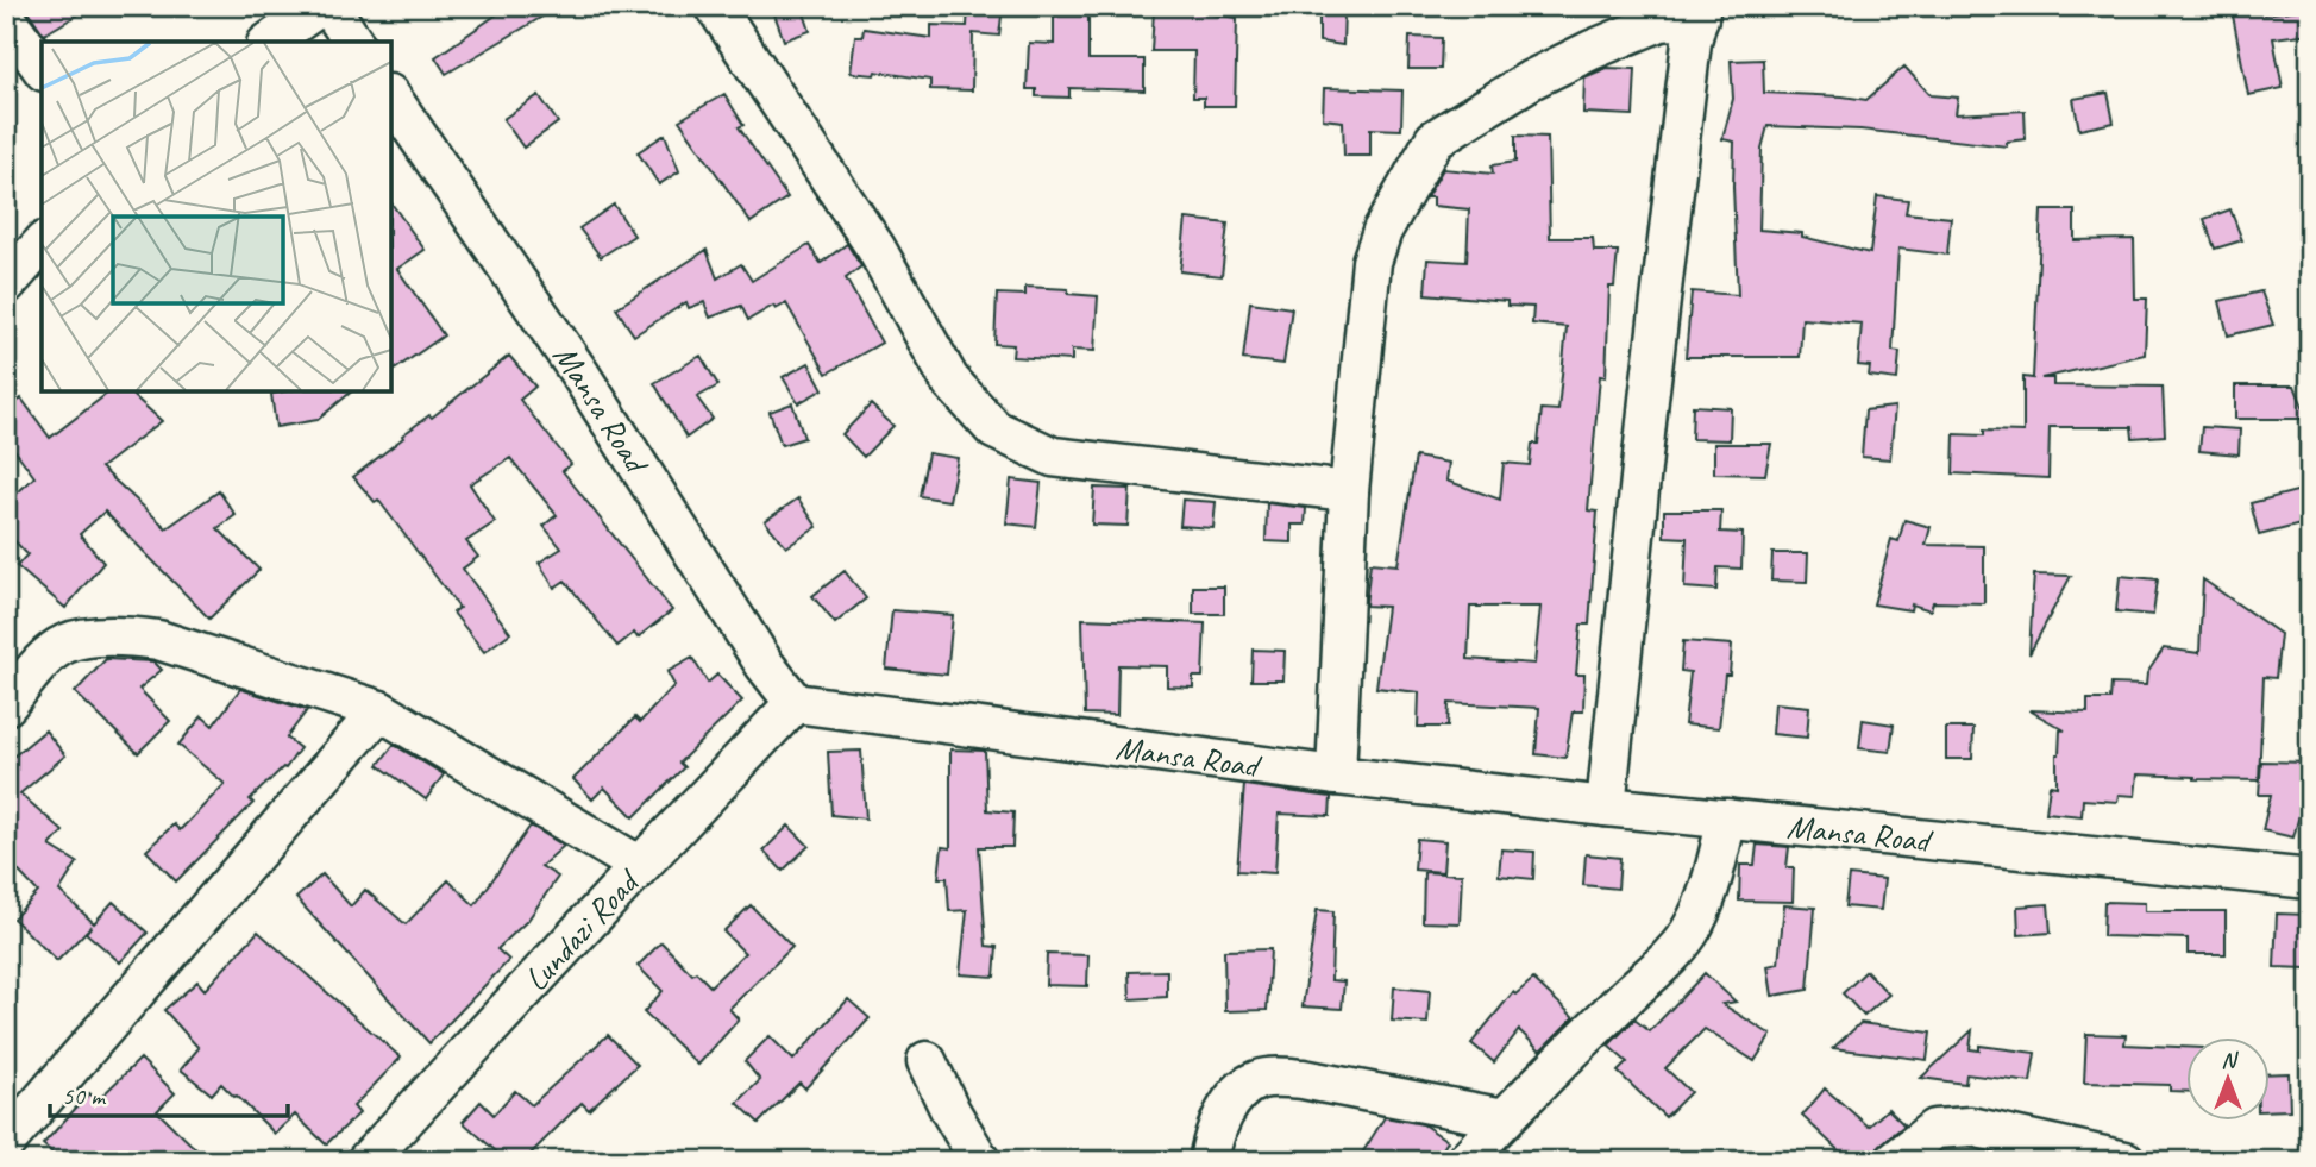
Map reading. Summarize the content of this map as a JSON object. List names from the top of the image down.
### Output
{
  "streets": {
    "street": ["Mansa Road", "Lundazi Road"]
  },
  "crossings": [
    ["Mansa Road", "Lundazi Road"]
  ],
  "scale_bar": "50 m",
  "north": "top"
}
